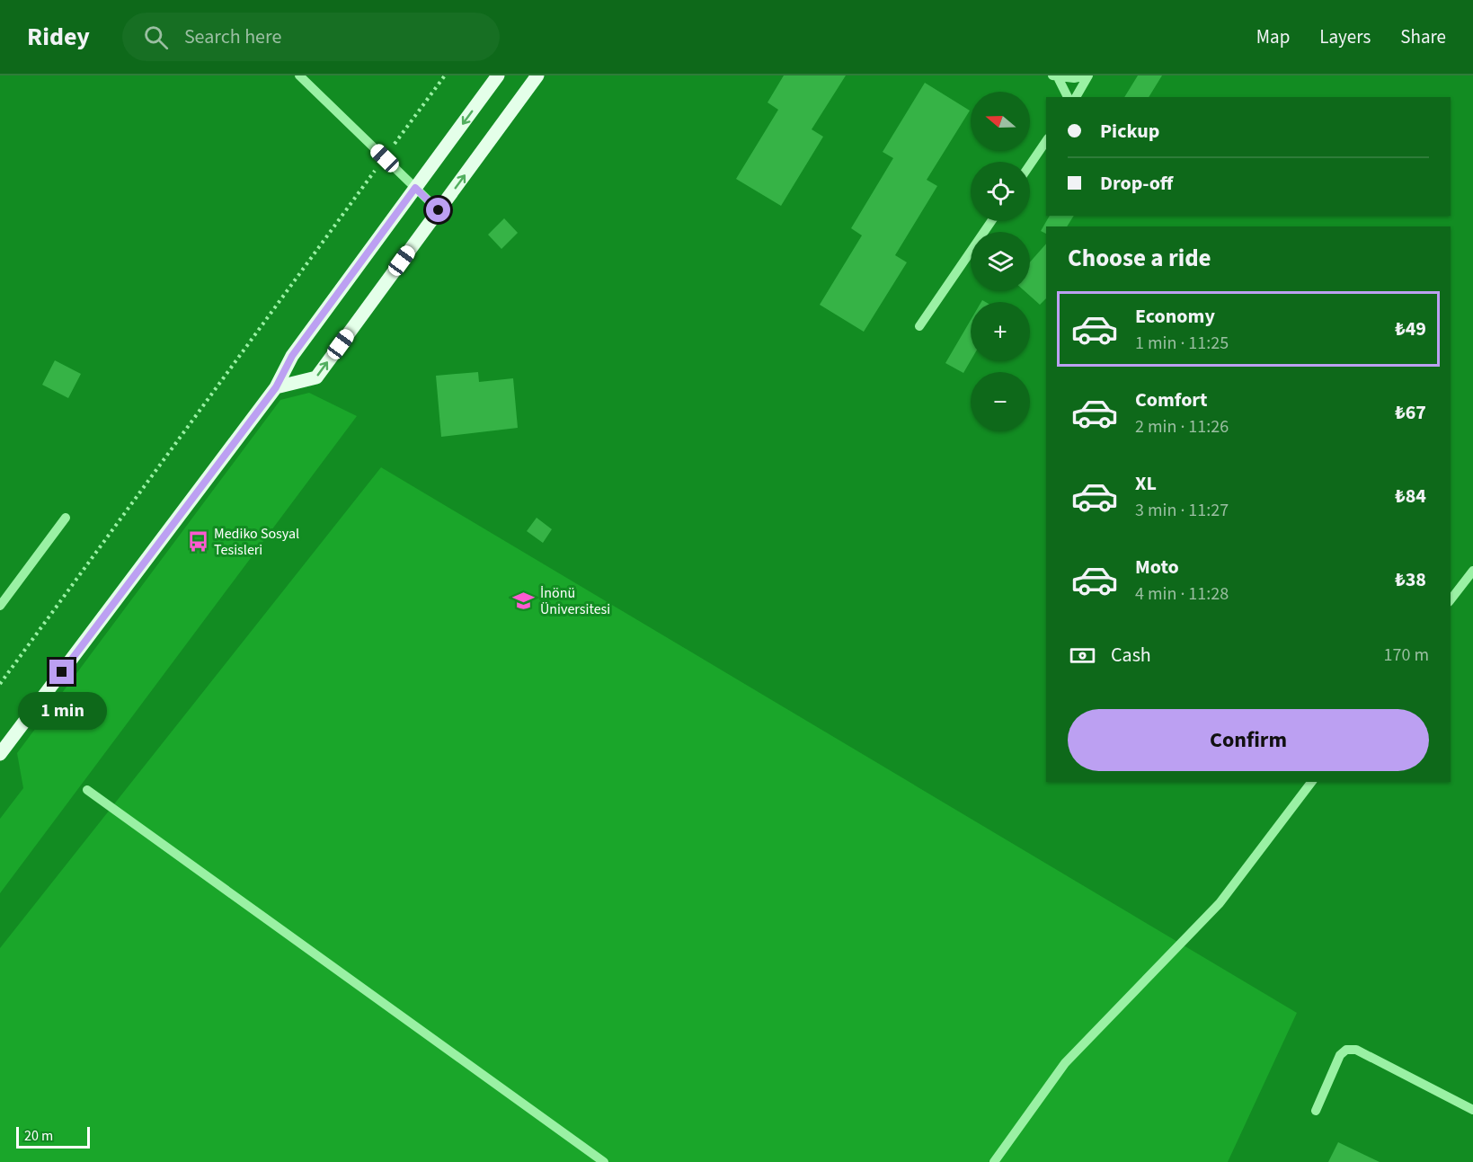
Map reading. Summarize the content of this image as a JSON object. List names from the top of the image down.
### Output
{
  "places": {
    "bus stop": ["Mediko Sosyal Tesisleri"],
    "school or university": ["İnönü Üniversitesi"]
  },
  "scale_bar": "20 m",
  "north": "left",
  "page": {
    "header": "Ridey",
    "search": "Search here",
    "nav": ["Map", "Layers", "Share"],
    "map_buttons": ["+", "−"],
    "banner": ["Pickup", "Drop-off"],
    "heading": "Choose a ride",
    "list": [
      {
        "name": "Economy",
        "note": "1 min · 11:25",
        "value": "₺49"
      },
      {
        "name": "Comfort",
        "note": "2 min · 11:26",
        "value": "₺67"
      },
      {
        "name": "XL",
        "note": "3 min · 11:27",
        "value": "₺84"
      },
      {
        "name": "Moto",
        "note": "4 min · 11:28",
        "value": "₺38"
      }
    ],
    "pay": ["Cash", "170 m"],
    "bubble": "1 min",
    "buttons": "Confirm",
    "scale": "20 m"
  }
}
